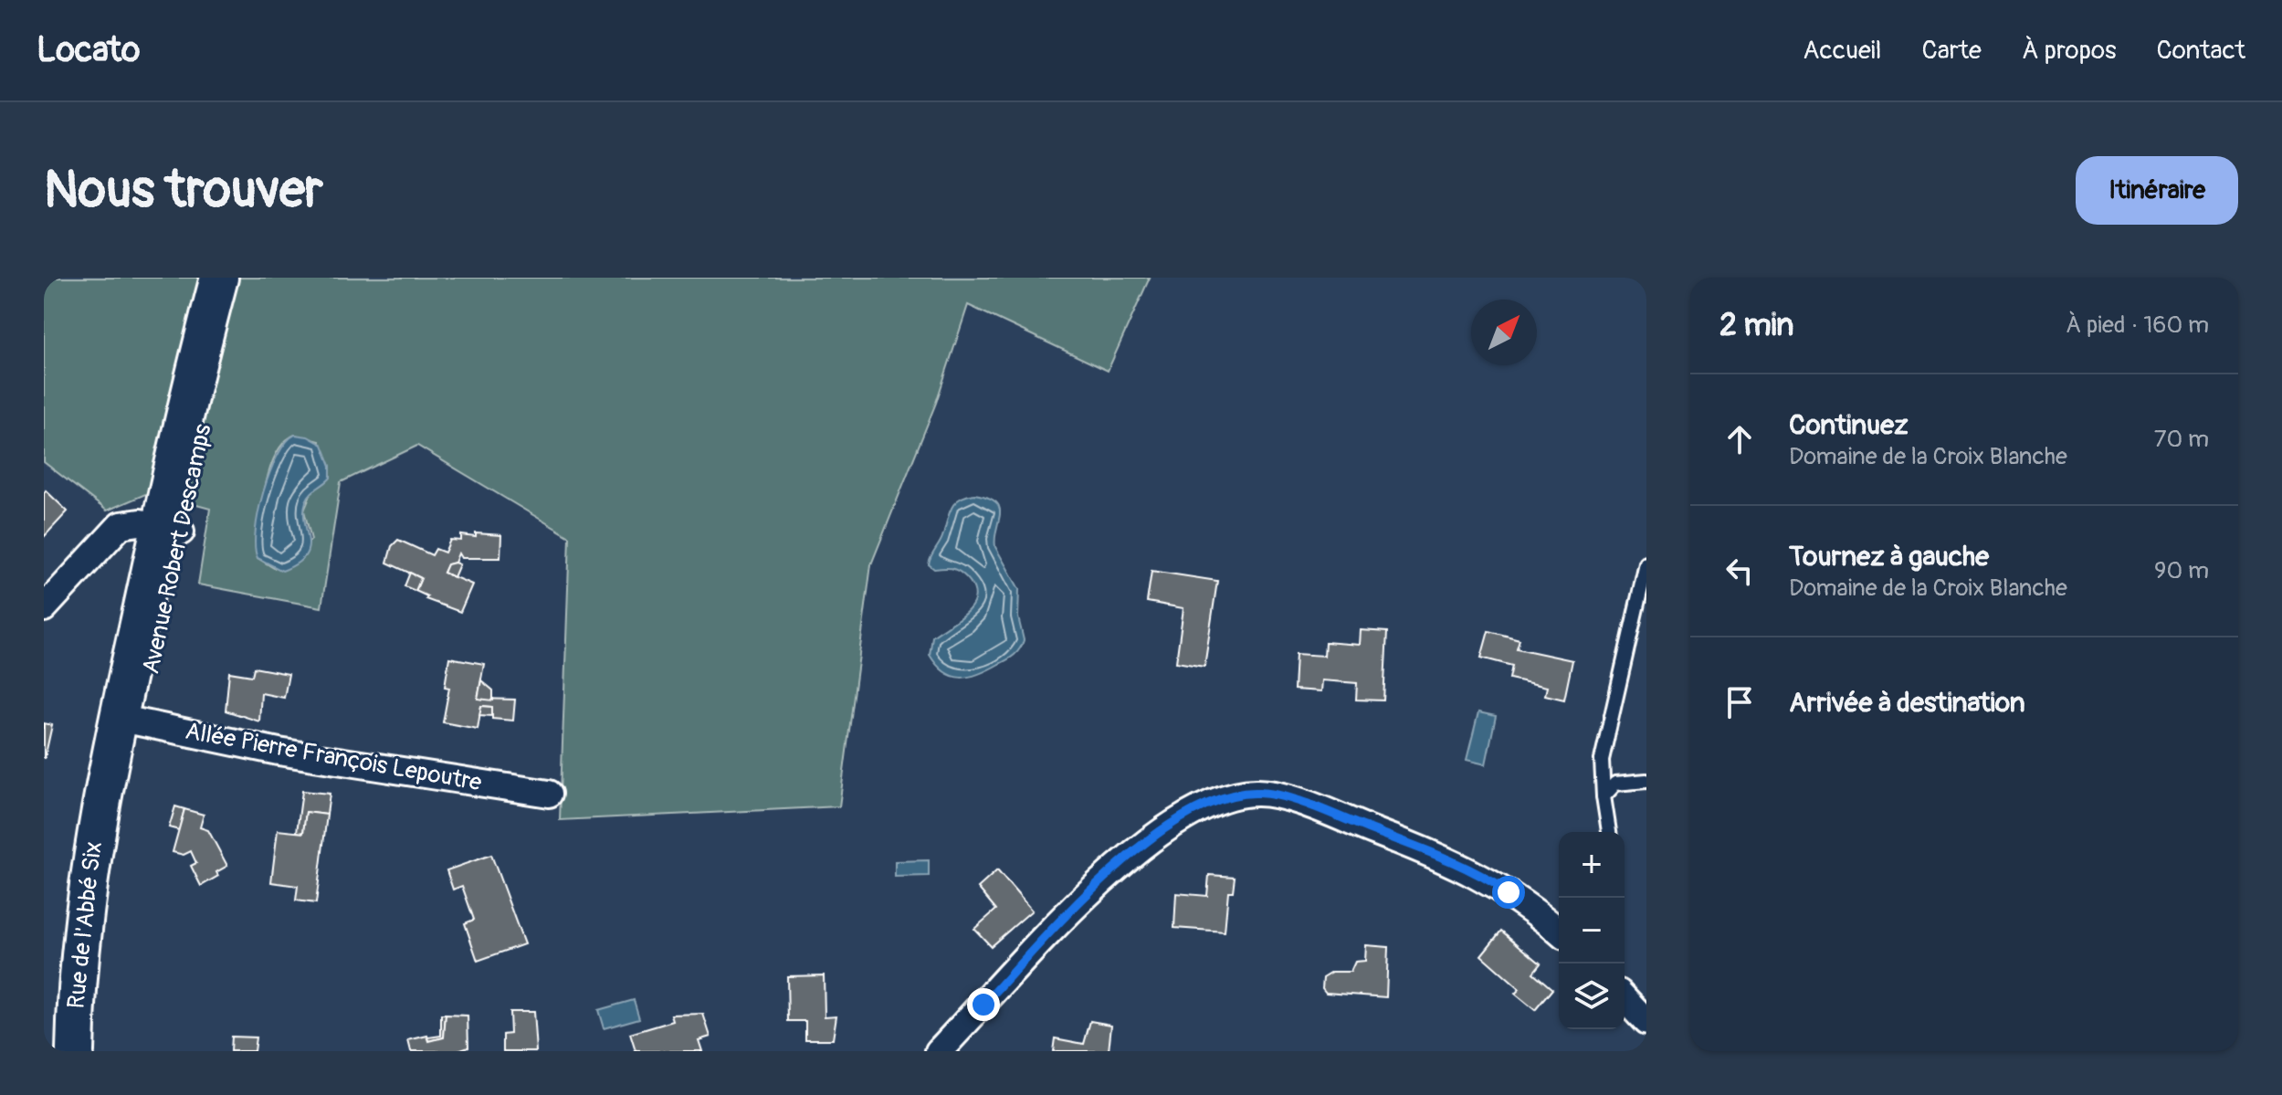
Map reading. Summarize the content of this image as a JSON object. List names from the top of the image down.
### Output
{
  "streets": {
    "main road": ["Avenue Robert Descamps", "Rue de l'Abbé Six"],
    "street": ["Allée Pierre François Lepoutre"]
  },
  "crossings": [
    ["Avenue Robert Descamps", "Allée Pierre François Lepoutre"],
    ["Avenue Robert Descamps", "Rue de l'Abbé Six"]
  ],
  "north": "top right",
  "page": {
    "header": "Locato",
    "nav": [
      "Accueil",
      "Carte",
      "À propos",
      "Contact"
    ],
    "buttons": "Itinéraire",
    "title": "Nous trouver",
    "heading": ["2 min", "À pied · 160 m"],
    "list": [
      ["Continuez", "Domaine de la Croix Blanche", "70 m"],
      ["Tournez à gauche", "Domaine de la Croix Blanche", "90 m"],
      "Arrivée à destination"
    ],
    "map_buttons": ["+", "−"]
  }
}
